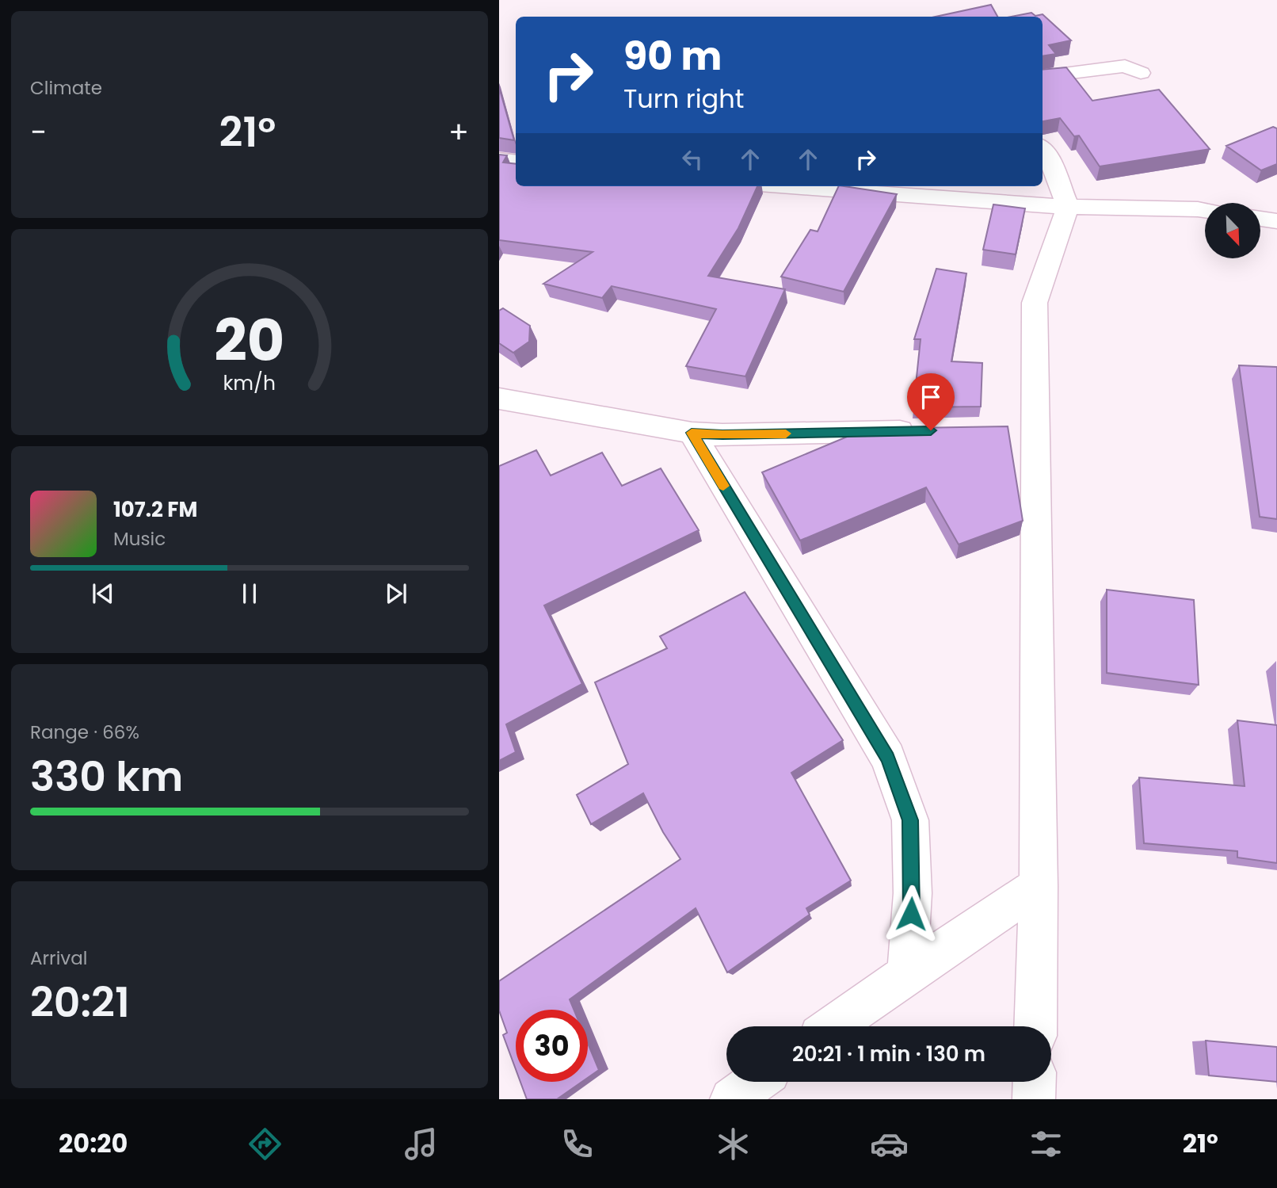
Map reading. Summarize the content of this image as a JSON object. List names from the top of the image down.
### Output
{
  "north": "bottom right",
  "page": {
    "tile": [
      "Climate",
      ["Range · 66%", "330 km"],
      ["Arrival", "20:21"]
    ],
    "turn": ["90 m", "Turn right"],
    "heat": ["−", "21°", "+"],
    "song": ["107.2 FM", "Music"],
    "limit": "30",
    "trip": "20:21 · 1 min · 130 m",
    "tabs": ["20:20", "21°"],
    "gauge": ["20", "km/h"]
  }
}
